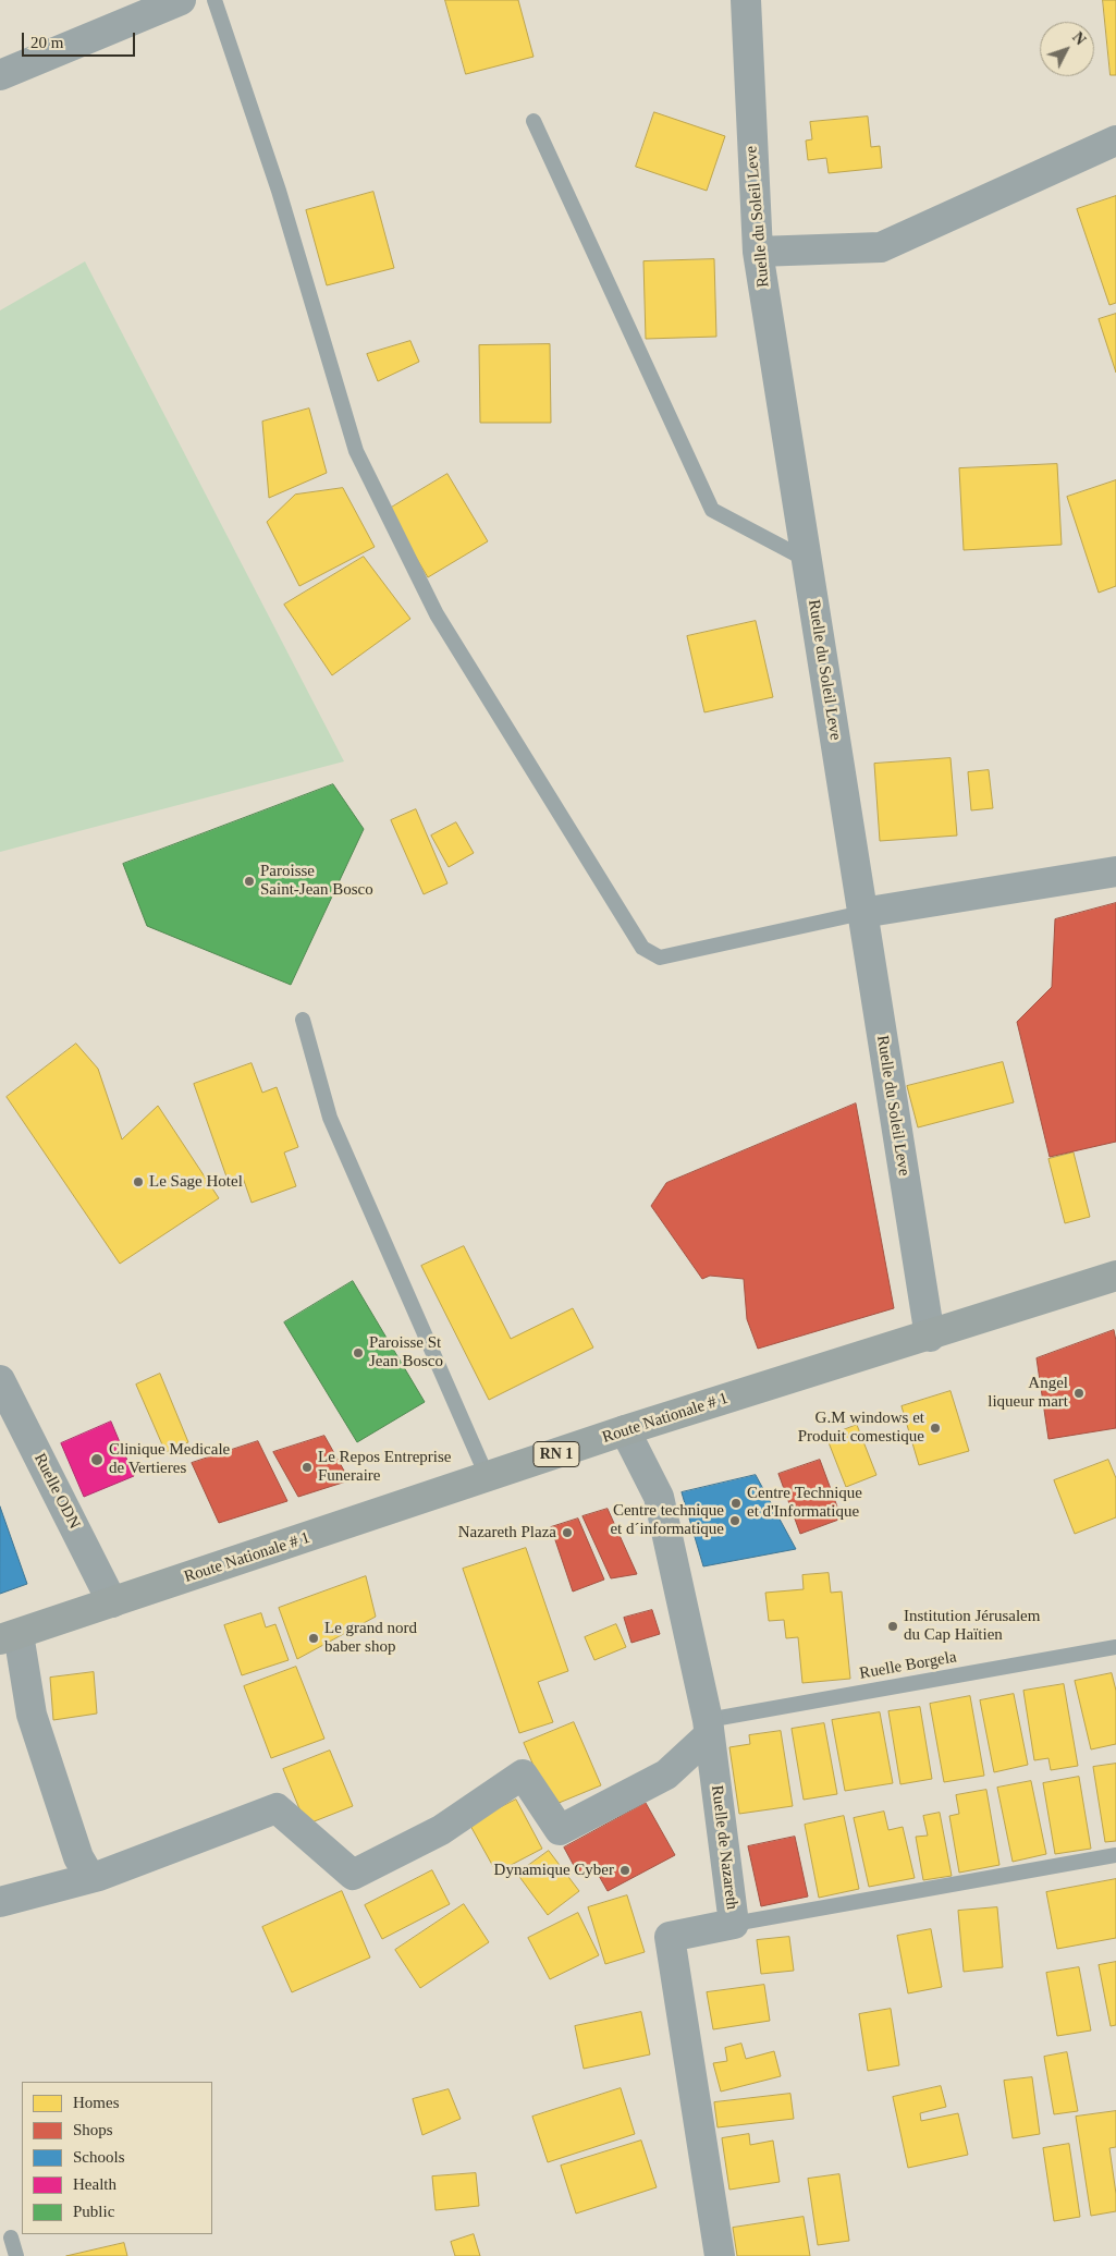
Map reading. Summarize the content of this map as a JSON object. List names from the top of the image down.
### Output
{
  "streets": {
    "main road": ["Route Nationale # 1", "RN 1"],
    "street": ["Ruelle du Soleil Leve", "Ruelle ODN", "Ruelle de Nazareth"],
    "lane": ["Ruelle Borgela"]
  },
  "crossings": [
    ["Ruelle du Soleil Leve", "Route Nationale # 1"],
    ["Route Nationale # 1", "Ruelle ODN"],
    ["Route Nationale # 1", "Ruelle de Nazareth"],
    ["Ruelle Borgela", "Ruelle de Nazareth"]
  ],
  "places": [
    "Paroisse Saint-Jean Bosco",
    "Le Sage Hotel",
    "Paroisse St Jean Bosco",
    "Angel liqueur mart",
    "G.M windows et Produit comestique",
    "Clinique Medicale de Vertieres",
    "Le Repos Entreprise Funeraire",
    "Centre Technique et d'Informatique",
    "Centre technique et d´informatique",
    "Nazareth Plaza",
    "Institution Jérusalem du Cap Haïtien",
    "Le grand nord baber shop",
    "Dynamique Cyber"
  ],
  "legend": [
    "Homes",
    "Shops",
    "Schools",
    "Health",
    "Public"
  ],
  "scale_bar": "20 m",
  "north": "top right"
}
